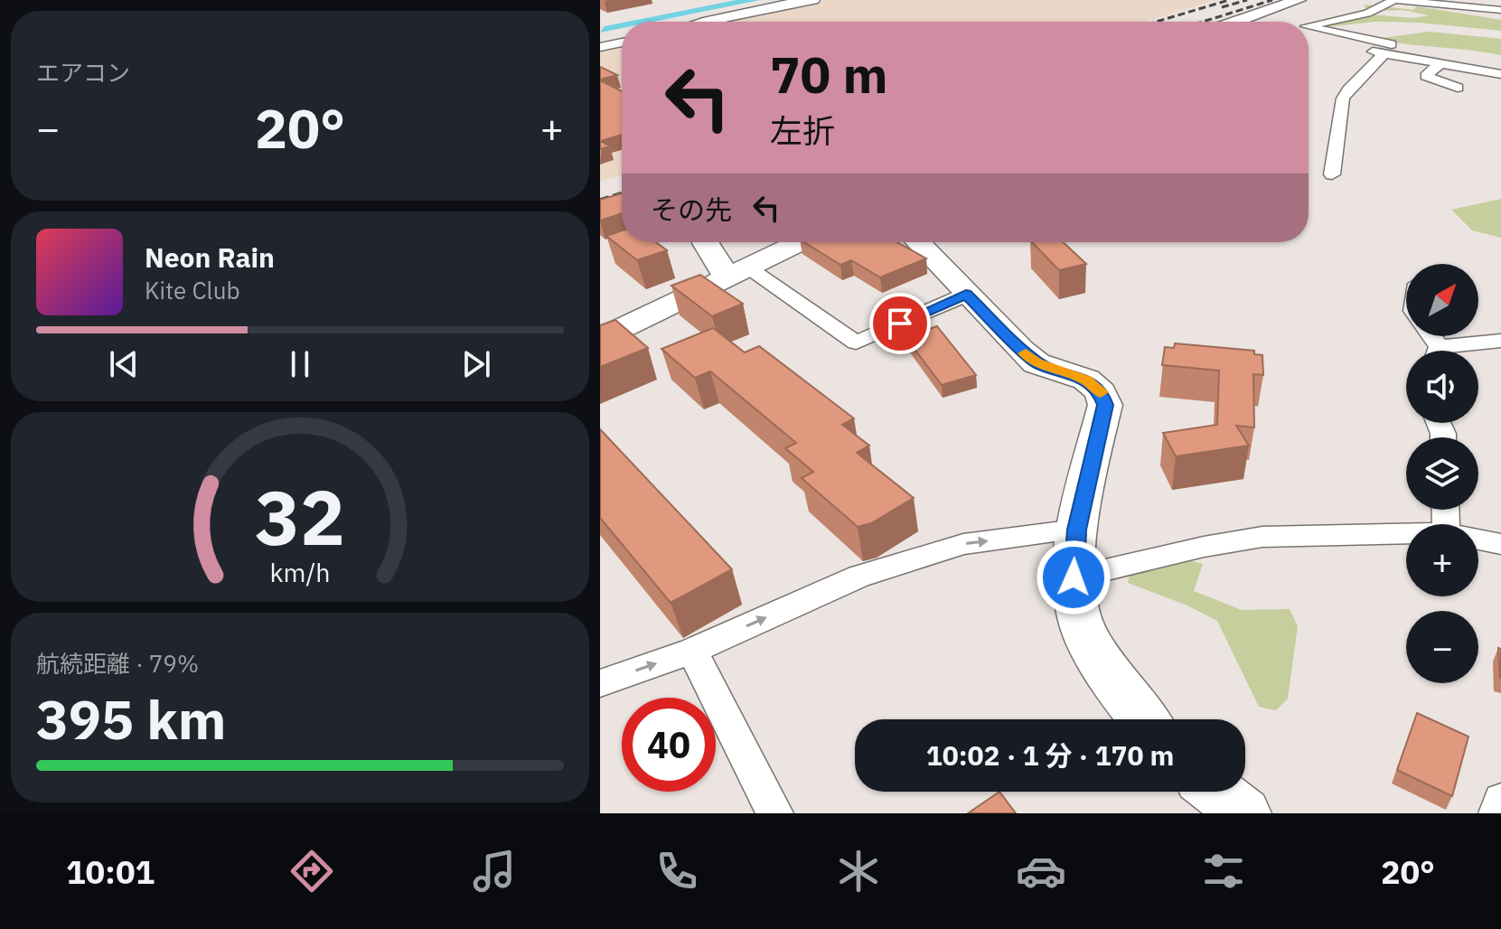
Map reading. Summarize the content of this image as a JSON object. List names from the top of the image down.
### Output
{
  "north": "top right",
  "page": {
    "tile": [
      "エアコン",
      ["航続距離 · 79%", "395 km"]
    ],
    "turn": ["70 m", "左折"],
    "heat": ["−", "20°", "+"],
    "then": "その先",
    "song": ["Neon Rain", "Kite Club"],
    "map_buttons": ["+", "−"],
    "limit": "40",
    "trip": "10:02 · 1 分 · 170 m",
    "tabs": ["10:01", "20°"],
    "gauge": ["32", "km/h"]
  }
}
